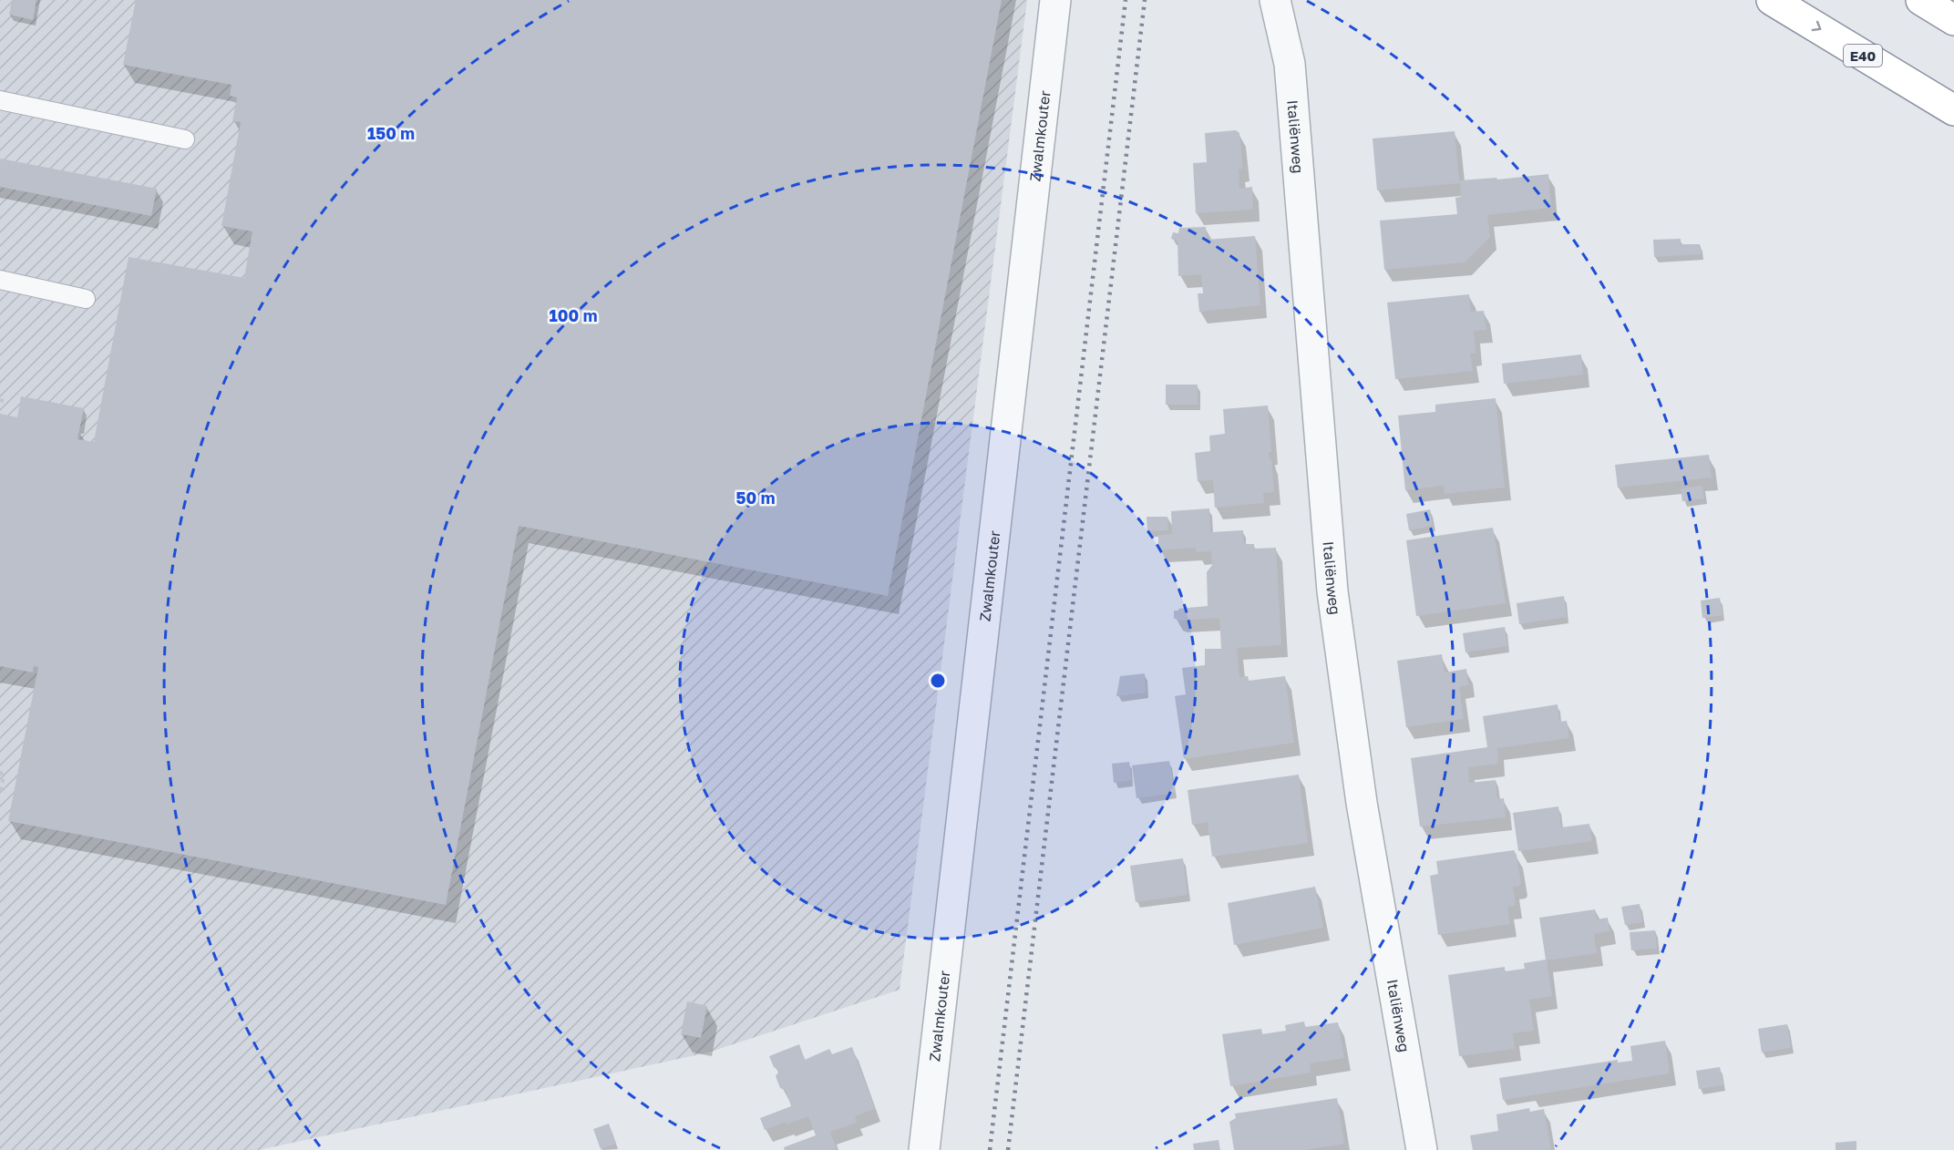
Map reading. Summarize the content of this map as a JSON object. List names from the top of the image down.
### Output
{
  "streets": {
    "highway": ["E40"],
    "street": ["Zwalmkouter", "Italiënweg"]
  },
  "rings": ["150 m", "100 m", "50 m"]
}
